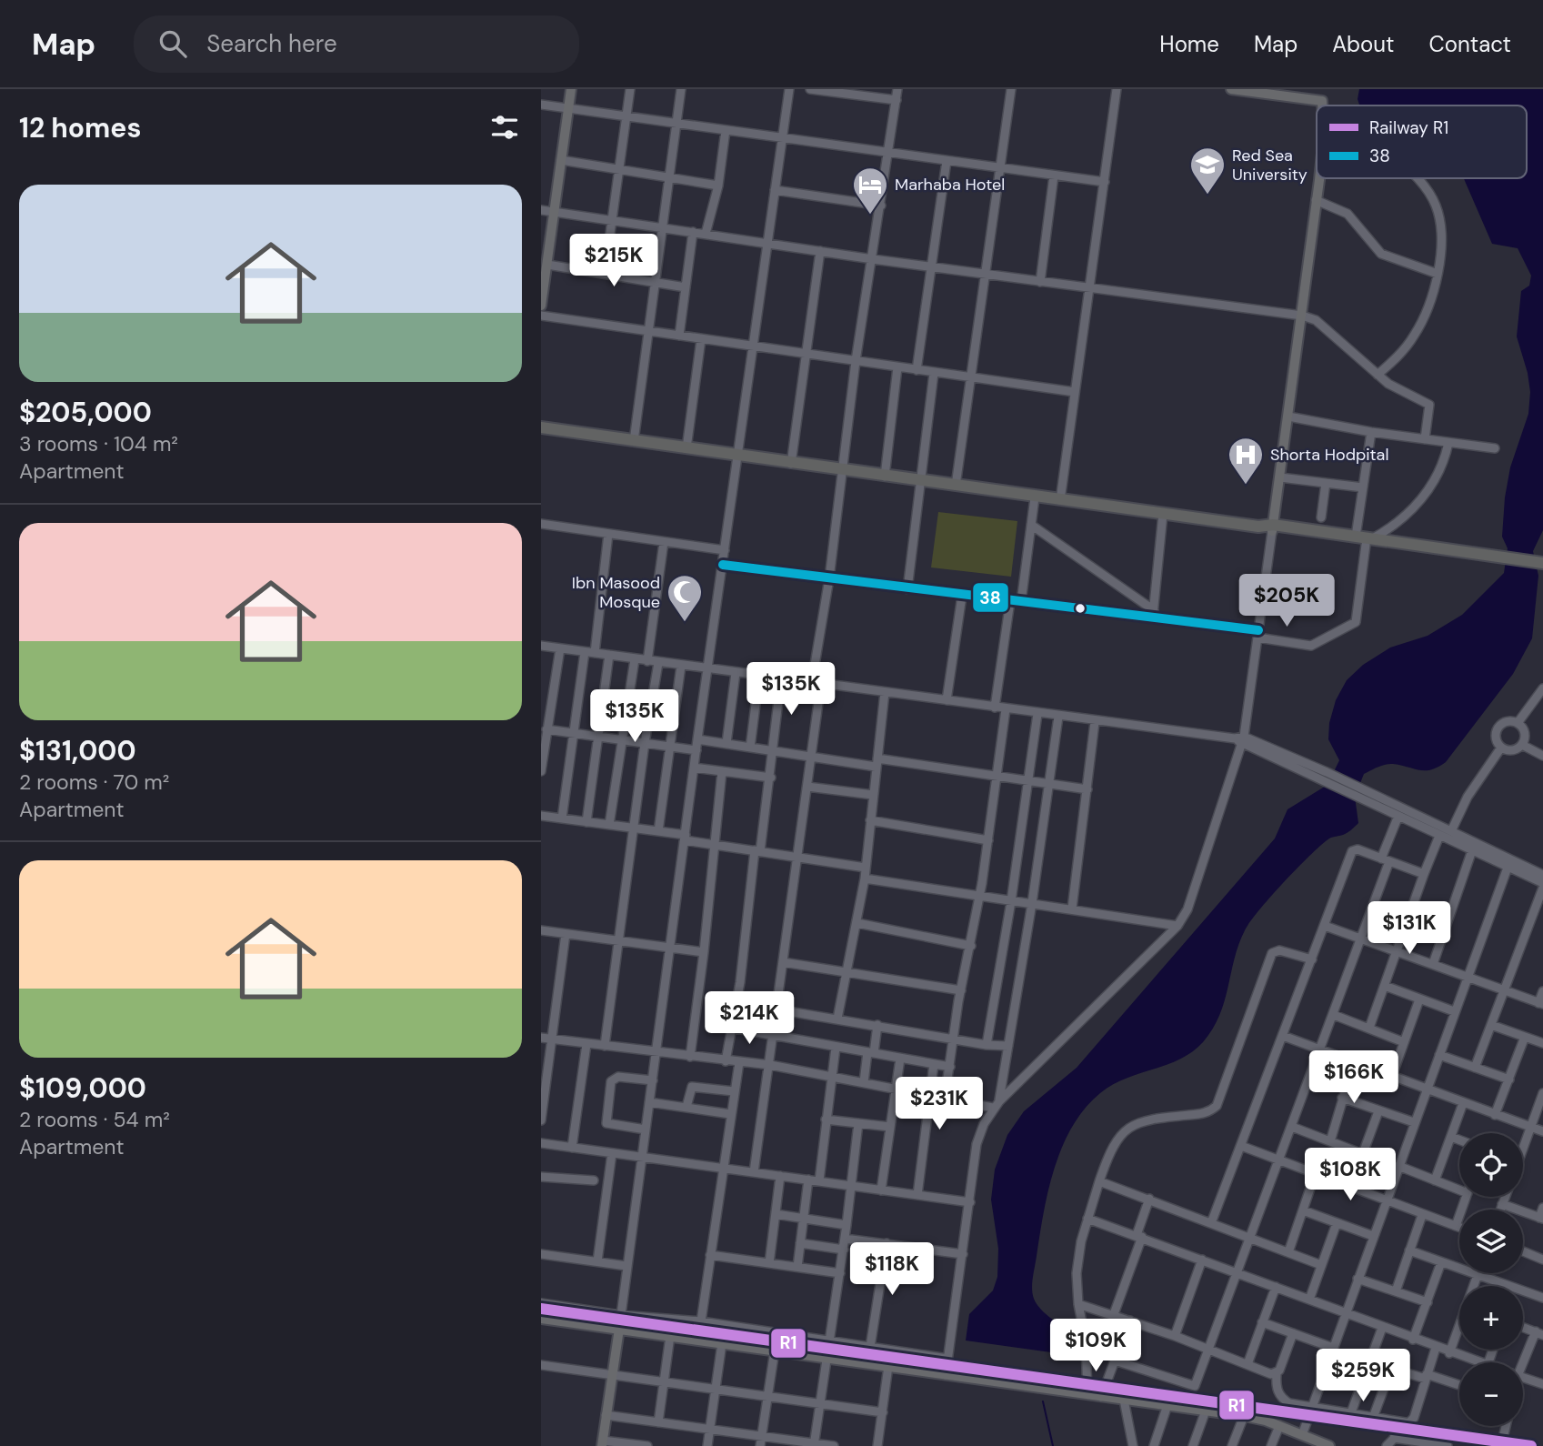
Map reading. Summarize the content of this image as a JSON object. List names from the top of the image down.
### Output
{
  "places": {
    "school or university": ["Red Sea University"],
    "hotel": ["Marhaba Hotel"],
    "hospital": ["Shorta Hodpital"],
    "mosque": ["Ibn Masood Mosque"]
  },
  "lines": ["transit line 38", "rail line R1"],
  "legend": ["Railway R1", "38"],
  "page": {
    "header": "Map",
    "search": "Search here",
    "nav": [
      "Home",
      "Map",
      "About",
      "Contact"
    ],
    "heading": "12 homes",
    "list": [
      {
        "name": "$205,000",
        "note": "3 rooms · 104 m² · Apartment"
      },
      {
        "name": "$131,000",
        "note": "2 rooms · 70 m² · Apartment"
      },
      {
        "name": "$109,000",
        "note": "2 rooms · 54 m² · Apartment"
      }
    ],
    "price": [
      "$215K",
      "$205K",
      "$135K",
      "$135K",
      "$131K",
      "$214K",
      "$166K",
      "$231K",
      "$108K",
      "$118K",
      "$109K",
      "$259K"
    ],
    "map_buttons": ["+", "−"]
  }
}
